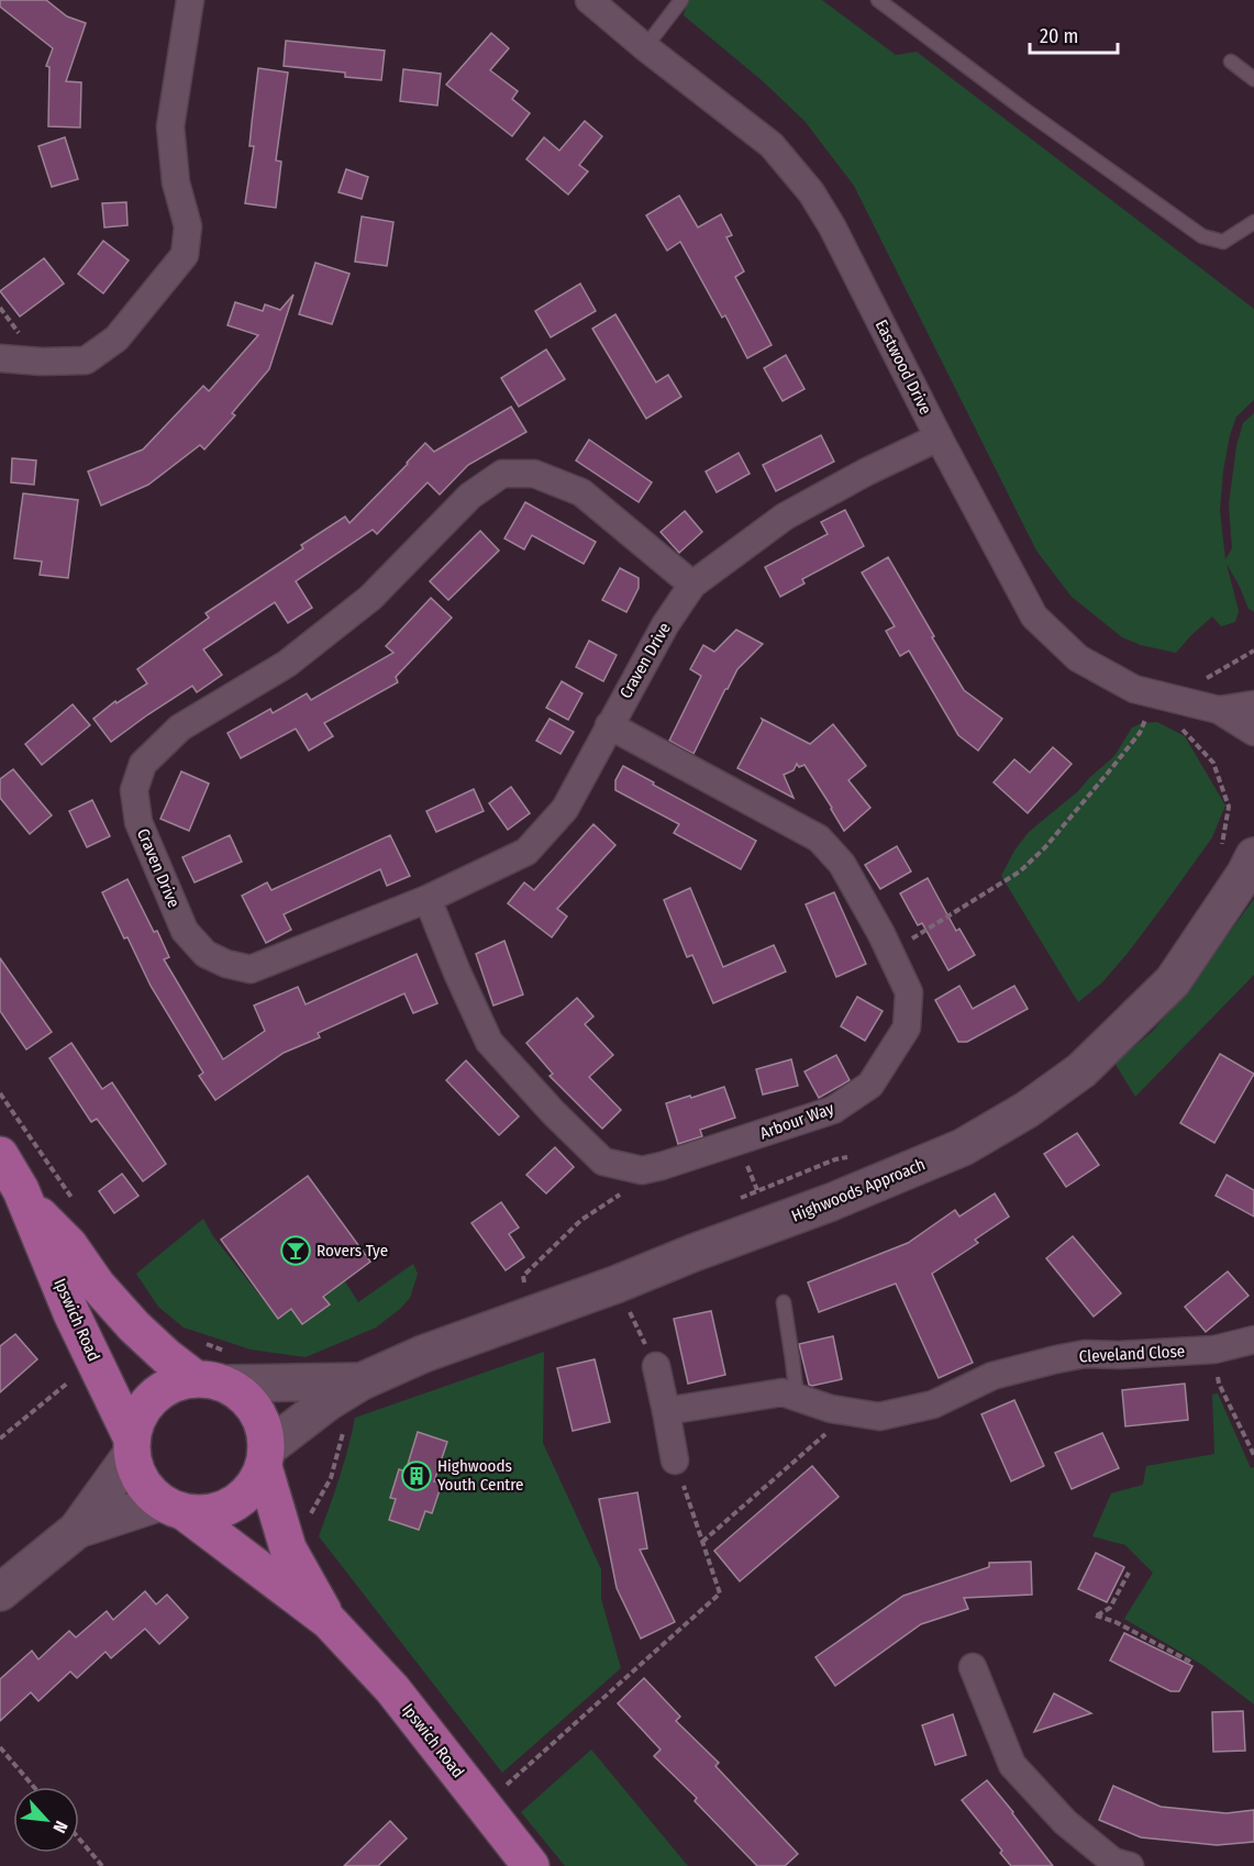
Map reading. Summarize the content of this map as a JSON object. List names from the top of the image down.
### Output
{
  "streets": {
    "main road": ["Ipswich Road"],
    "street": [
      "Eastwood Drive",
      "Craven Drive",
      "Arbour Way",
      "Highwoods Approach",
      "Cleveland Close"
    ]
  },
  "crossings": [
    ["Eastwood Drive", "Craven Drive"],
    ["Craven Drive", "Arbour Way"],
    ["Highwoods Approach", "Ipswich Road"]
  ],
  "places": {
    "bar": ["Rovers Tye"],
    "building": ["Highwoods Youth Centre"]
  },
  "scale_bar": "20 m",
  "north": "bottom right"
}
